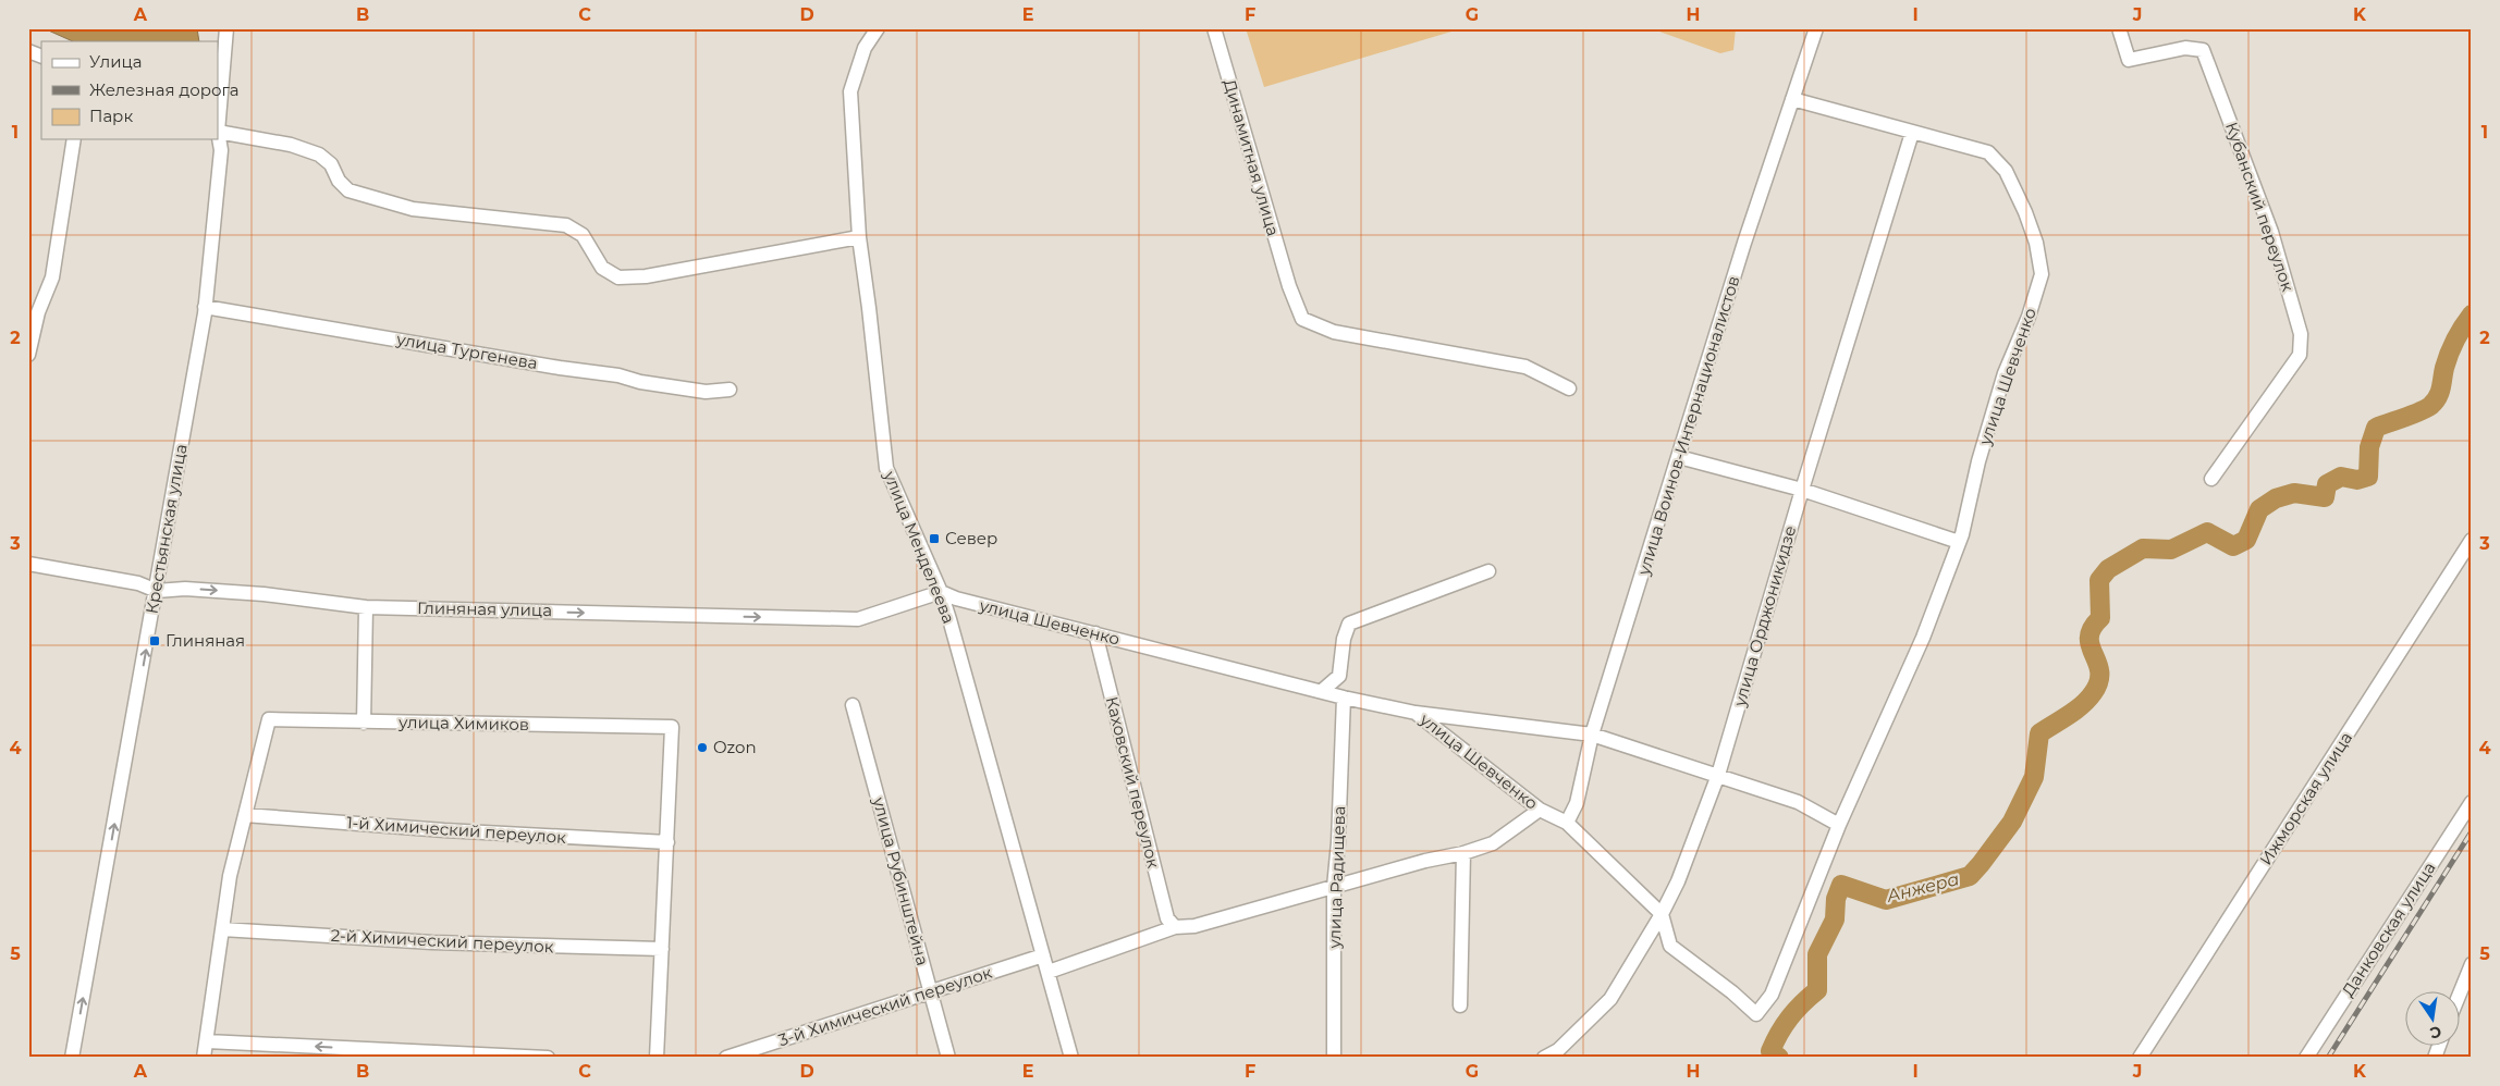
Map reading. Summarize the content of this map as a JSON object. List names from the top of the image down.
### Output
{
  "streets": {
    "street": [
      "Динамитная улица",
      "Кубанский переулок",
      "улица Тургенева",
      "улица Шевченко",
      "улица Воинов-Интернационалистов",
      "Крестьянская улица",
      "улица Менделеева",
      "Глиняная улица",
      "улица Орджоникидзе",
      "улица Химиков",
      "Каховский переулок",
      "Ижморская улица",
      "1-й Химический переулок",
      "улица Радищева",
      "улица Рубинштейна",
      "Данковская улица",
      "2-й Химический переулок",
      "3-й Химический переулок"
    ]
  },
  "crossings": [
    ["улица Тургенева", "Крестьянская улица"],
    ["улица Шевченко", "улица Воинов-Интернационалистов"],
    ["улица Шевченко", "улица Менделеева"],
    ["улица Шевченко", "Глиняная улица"],
    ["улица Шевченко", "улица Орджоникидзе"],
    ["улица Шевченко", "Каховский переулок"],
    ["улица Шевченко", "улица Радищева"],
    ["Крестьянская улица", "Глиняная улица"],
    ["улица Менделеева", "Глиняная улица"],
    ["улица Менделеева", "3-й Химический переулок"],
    ["улица Химиков", "1-й Химический переулок"],
    ["улица Химиков", "2-й Химический переулок"],
    ["улица Рубинштейна", "3-й Химический переулок"]
  ],
  "one_way": ["Крестьянская улица", "Глиняная улица"],
  "water": ["Анжера"],
  "places": {
    "transit": ["Север", "Глиняная"],
    "other": ["Ozon"]
  },
  "legend": ["Улица", "Железная дорога", "Парк"],
  "north": "bottom",
  "grid": {
    "columns": [
      "A",
      "B",
      "C",
      "D",
      "E",
      "F",
      "G",
      "H",
      "I",
      "J",
      "K"
    ],
    "rows": [
      "1",
      "2",
      "3",
      "4",
      "5"
    ]
  }
}
